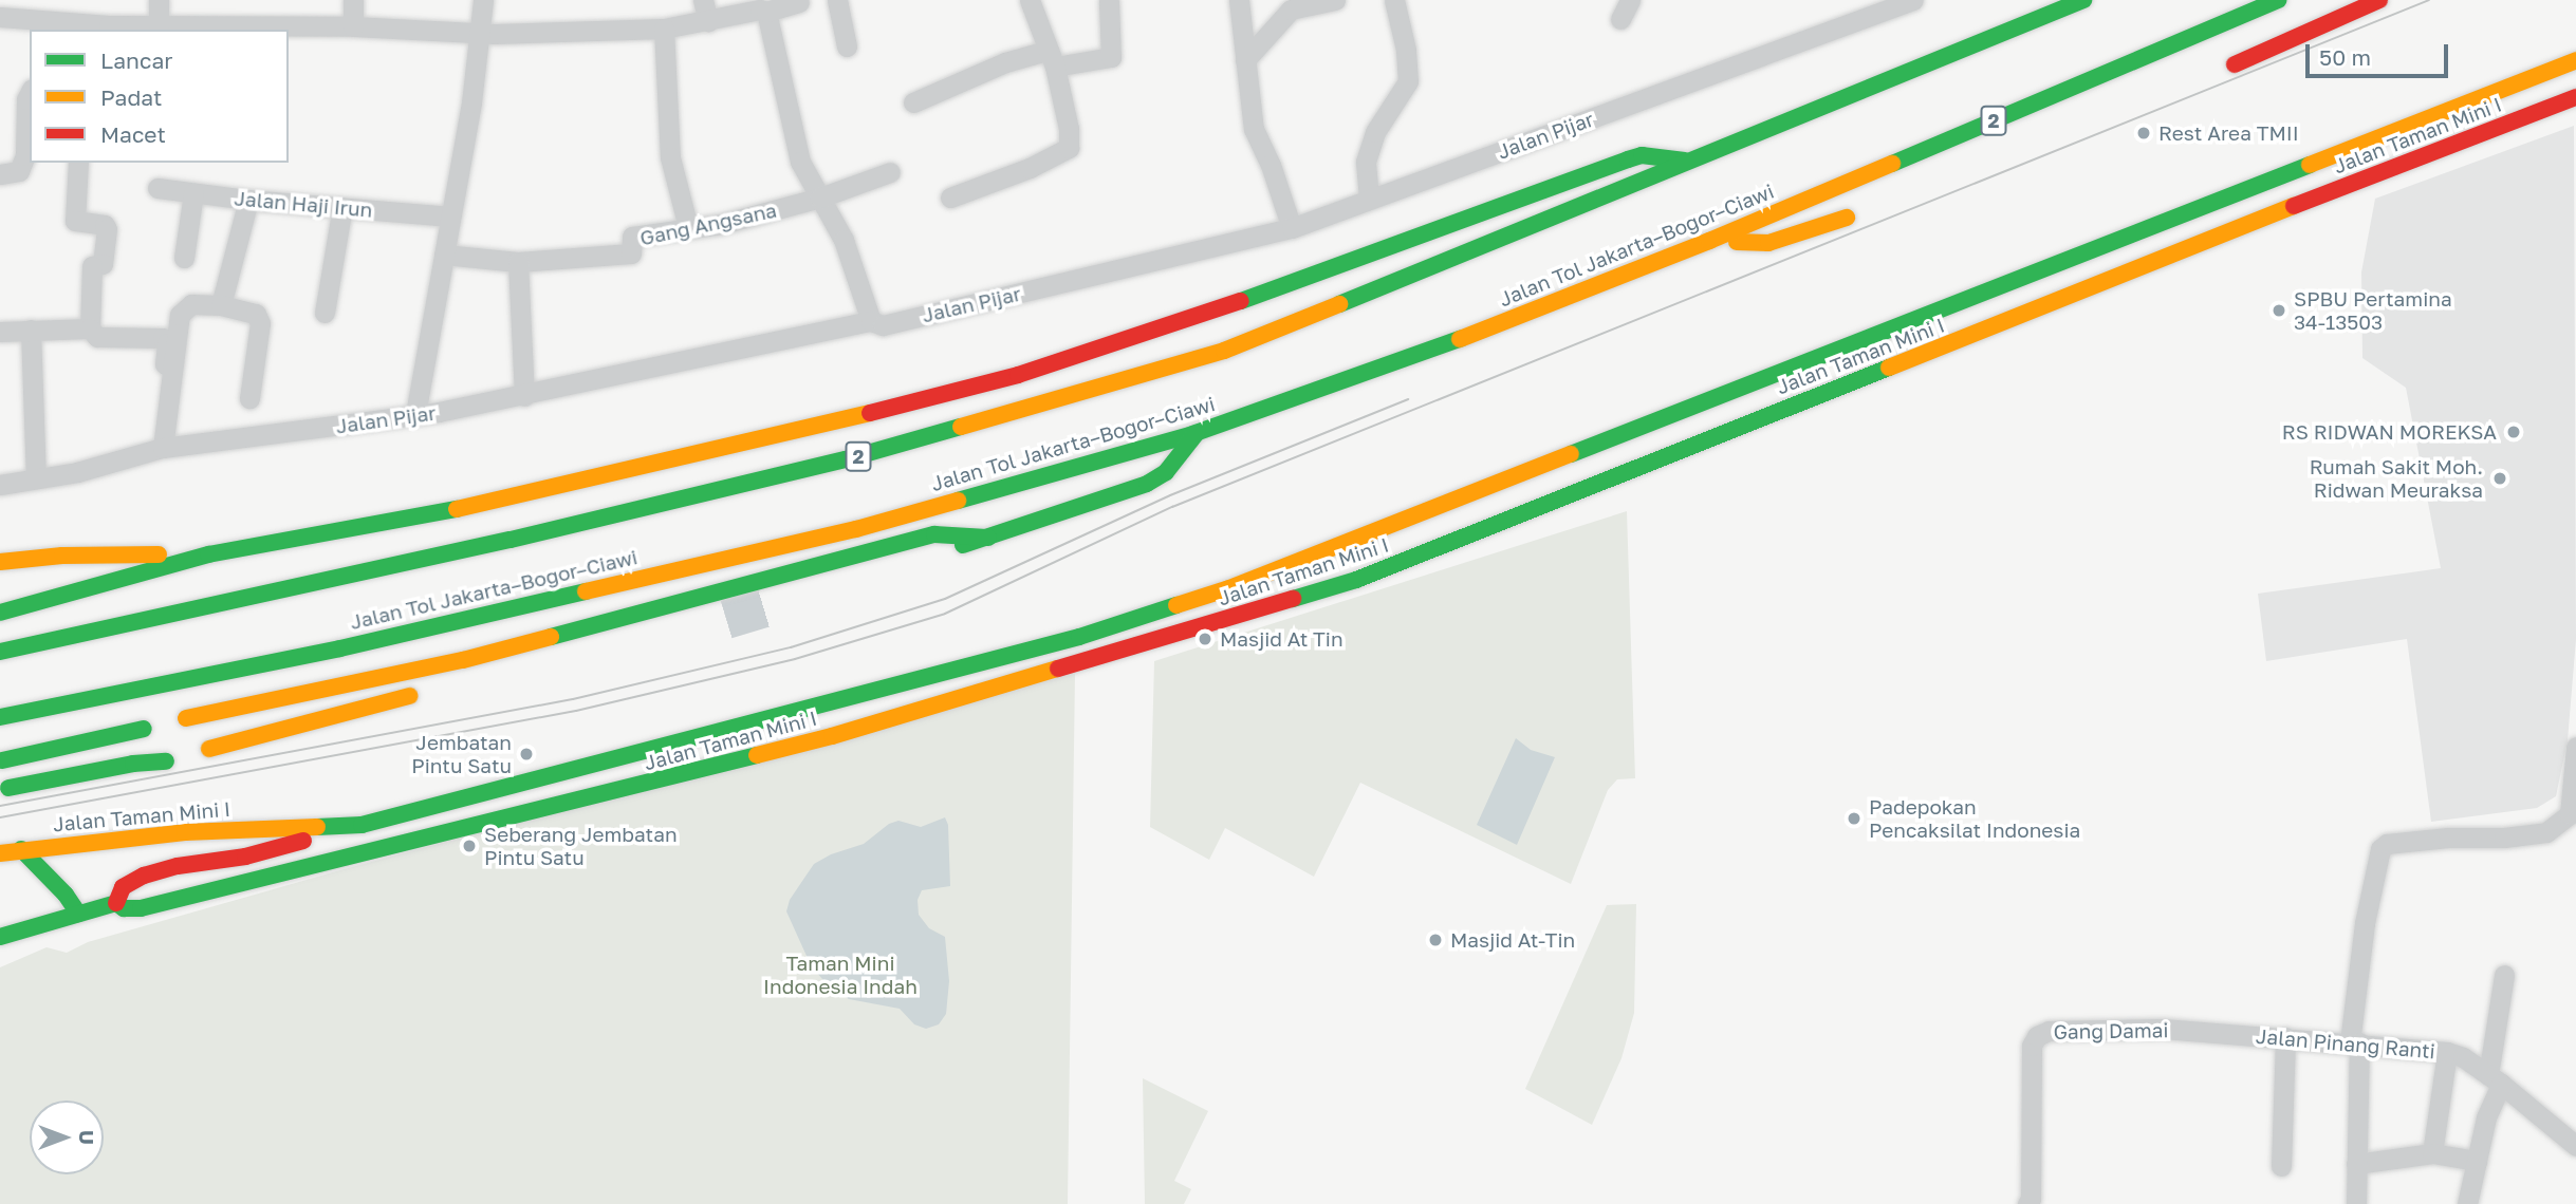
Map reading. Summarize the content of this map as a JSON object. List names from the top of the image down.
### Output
{
  "streets": {
    "main road": ["2", "Jalan Taman Mini I", "Jalan Tol Jakarta–Bogor–Ciawi"],
    "street": [
      "Jalan Pijar",
      "Jalan Haji Irun",
      "Gang Angsana",
      "Gang Damai",
      "Jalan Pinang Ranti"
    ]
  },
  "crossings": [
    ["Gang Damai", "Jalan Pinang Ranti"]
  ],
  "parks": ["Taman Mini Indonesia Indah"],
  "places": [
    "Rest Area TMII",
    "SPBU Pertamina 34-13503",
    "RS RIDWAN MOREKSA",
    "Rumah Sakit Moh. Ridwan Meuraksa",
    "Masjid At Tin",
    "Jembatan Pintu Satu",
    "Padepokan Pencaksilat Indonesia",
    "Seberang Jembatan Pintu Satu",
    "Masjid At-Tin"
  ],
  "legend": ["Lancar", "Padat", "Macet"],
  "scale_bar": "50 m",
  "north": "right"
}
